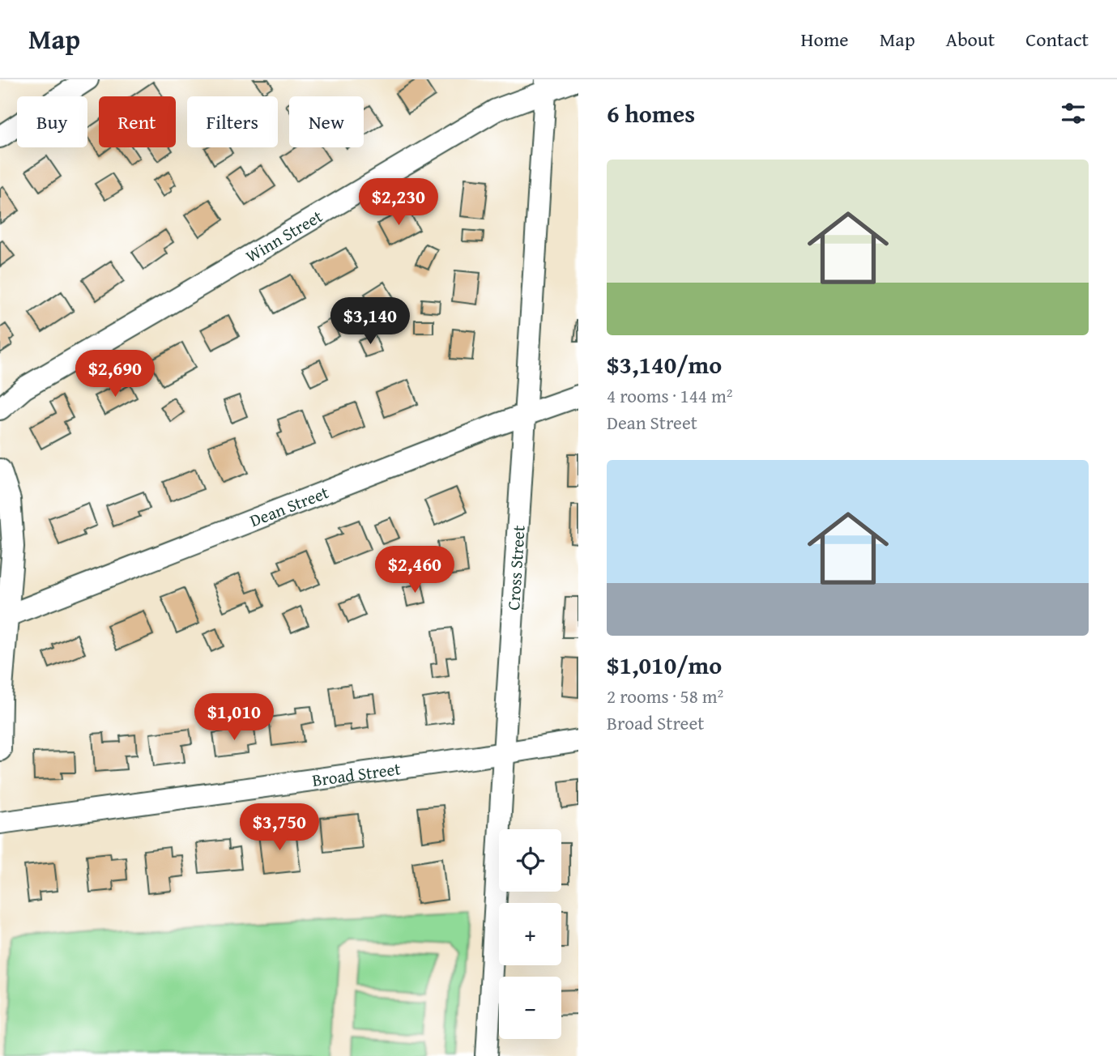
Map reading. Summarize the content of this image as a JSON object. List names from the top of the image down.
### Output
{
  "streets": {
    "street": [
      "Winn Street",
      "Dean Street",
      "Cross Street",
      "Broad Street"
    ]
  },
  "crossings": [
    ["Winn Street", "Cross Street"],
    ["Dean Street", "Cross Street"],
    ["Cross Street", "Broad Street"]
  ],
  "page": {
    "header": "Map",
    "nav": [
      "Home",
      "Map",
      "About",
      "Contact"
    ],
    "heading": "6 homes",
    "chip": [
      "Buy",
      "Rent",
      "Filters",
      "New"
    ],
    "list": [
      {
        "name": "$3,140/mo",
        "note": "4 rooms · 144 m² · Dean Street"
      },
      {
        "name": "$1,010/mo",
        "note": "2 rooms · 58 m² · Broad Street"
      }
    ],
    "price": [
      "$2,230",
      "$3,140",
      "$2,690",
      "$2,460",
      "$1,010",
      "$3,750"
    ],
    "map_buttons": ["+", "−"]
  }
}
